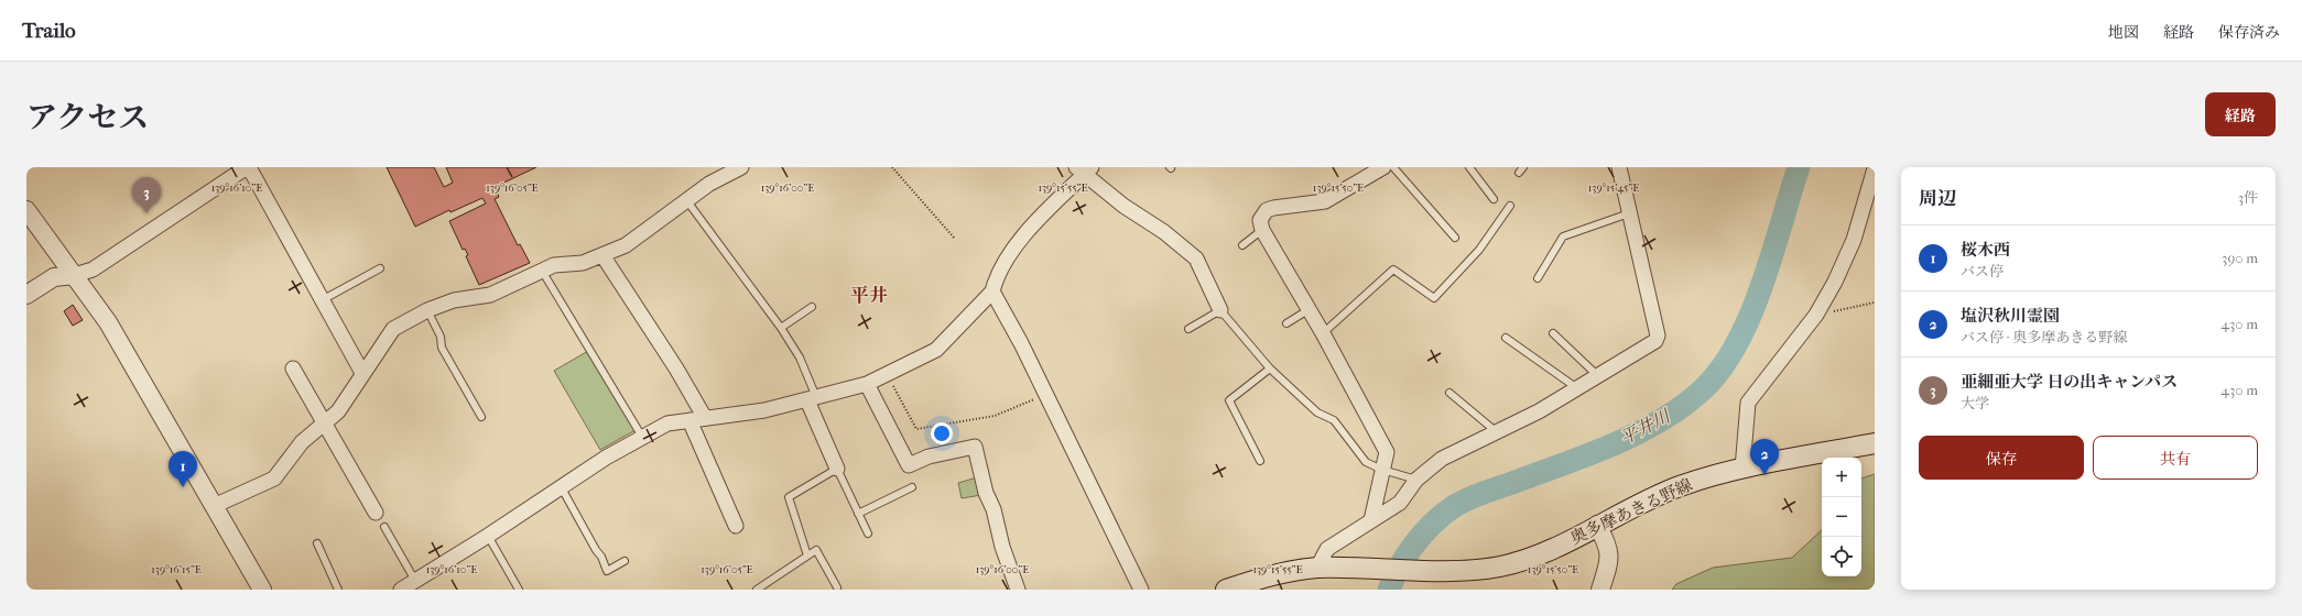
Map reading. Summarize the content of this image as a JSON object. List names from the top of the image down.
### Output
{
  "streets": {
    "main road": ["奥多摩あきる野線"]
  },
  "districts": ["平井"],
  "water": ["平井川"],
  "page": {
    "header": "Trailo",
    "nav": ["地図", "経路", "保存済み"],
    "title": "アクセス",
    "buttons": [
      "経路",
      ["保存", "共有"]
    ],
    "heading": ["周辺", "3件"],
    "pins": ["3", "2", "1"],
    "list": [
      {
        "mark": "1",
        "name": "桜木西",
        "note": "バス停",
        "value": "390 m"
      },
      {
        "mark": "2",
        "name": "塩沢秋川霊園",
        "note": "バス停 · 奥多摩あきる野線",
        "value": "430 m"
      },
      {
        "mark": "3",
        "name": "亜細亜大学 日の出キャンパス",
        "note": "大学",
        "value": "430 m"
      }
    ],
    "map_buttons": ["+", "−"]
  },
  "coordinates": [
    "139°16'10\"E",
    "139°16'05\"E",
    "139°16'00\"E",
    "139°15'55\"E",
    "139°15'50\"E",
    "139°15'45\"E",
    "139°16'15\"E"
  ]
}
